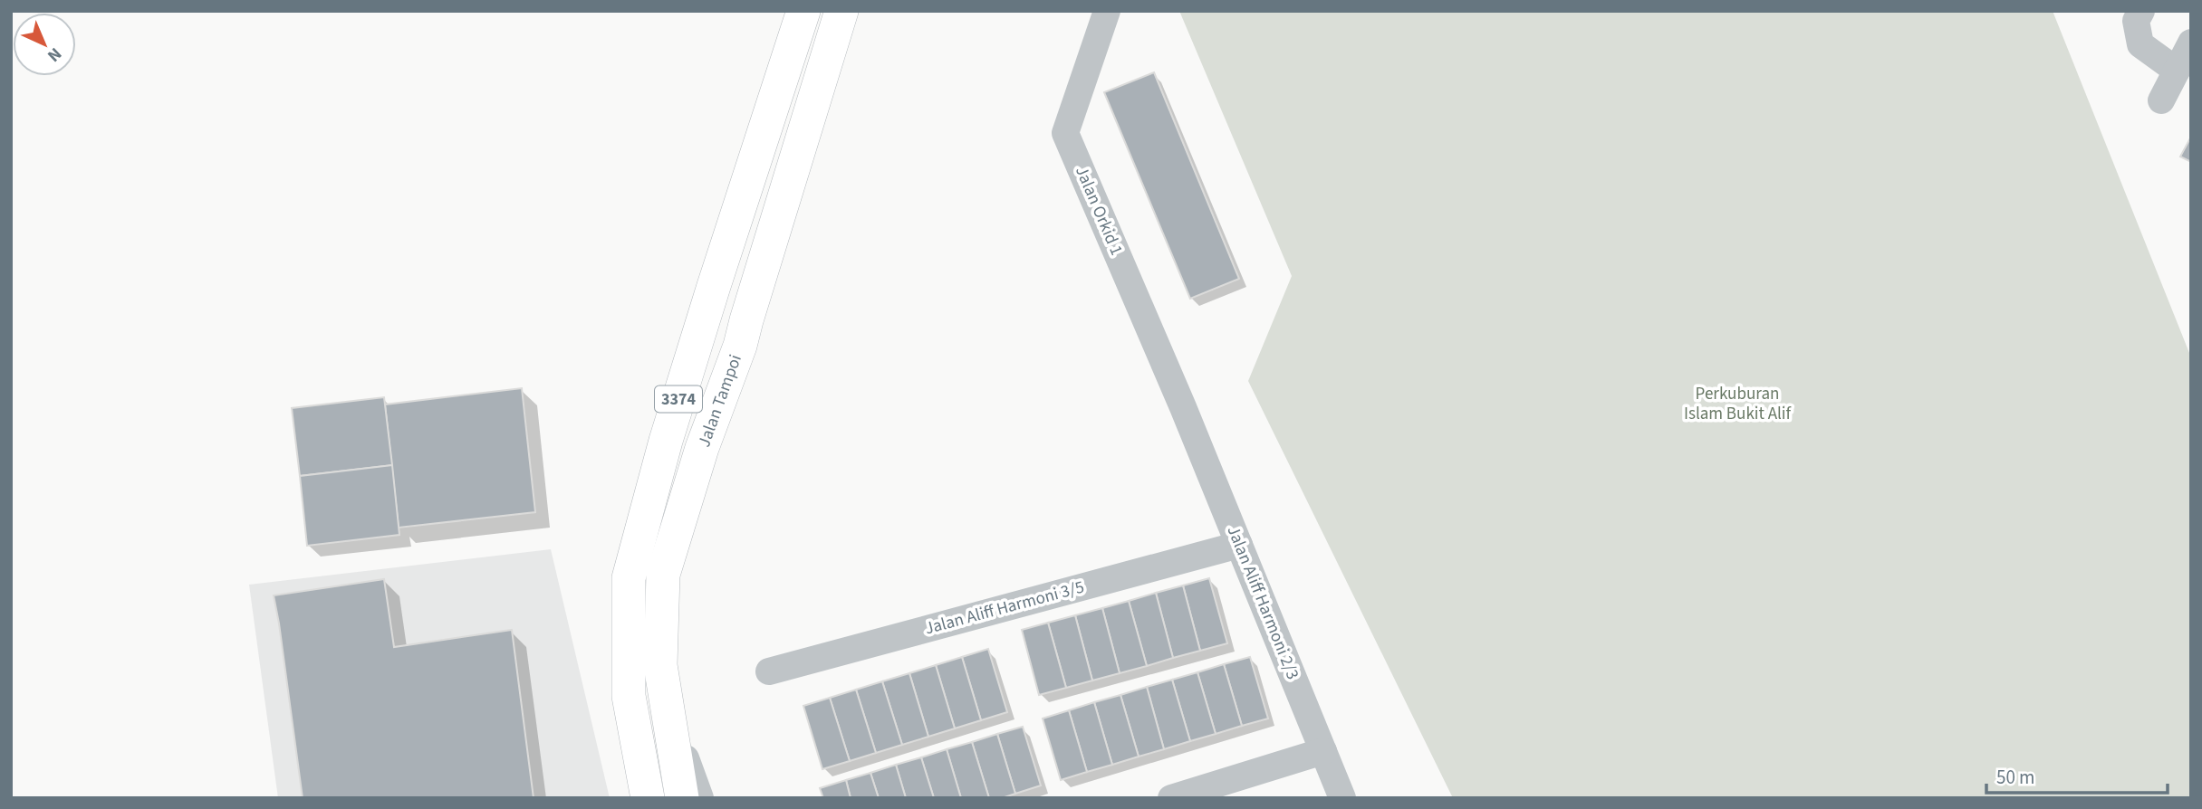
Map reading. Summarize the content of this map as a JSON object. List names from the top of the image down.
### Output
{
  "streets": {
    "main road": ["3374", "Jalan Tampoi"],
    "street": ["Jalan Orkid 1", "Jalan Aliff Harmoni 2/3", "Jalan Aliff Harmoni 3/5"]
  },
  "crossings": [
    ["Jalan Orkid 1", "Jalan Aliff Harmoni 2/3"],
    ["Jalan Aliff Harmoni 2/3", "Jalan Aliff Harmoni 3/5"]
  ],
  "parks": ["Perkuburan Islam Bukit Alif"],
  "scale_bar": "50 m",
  "north": "bottom right"
}
